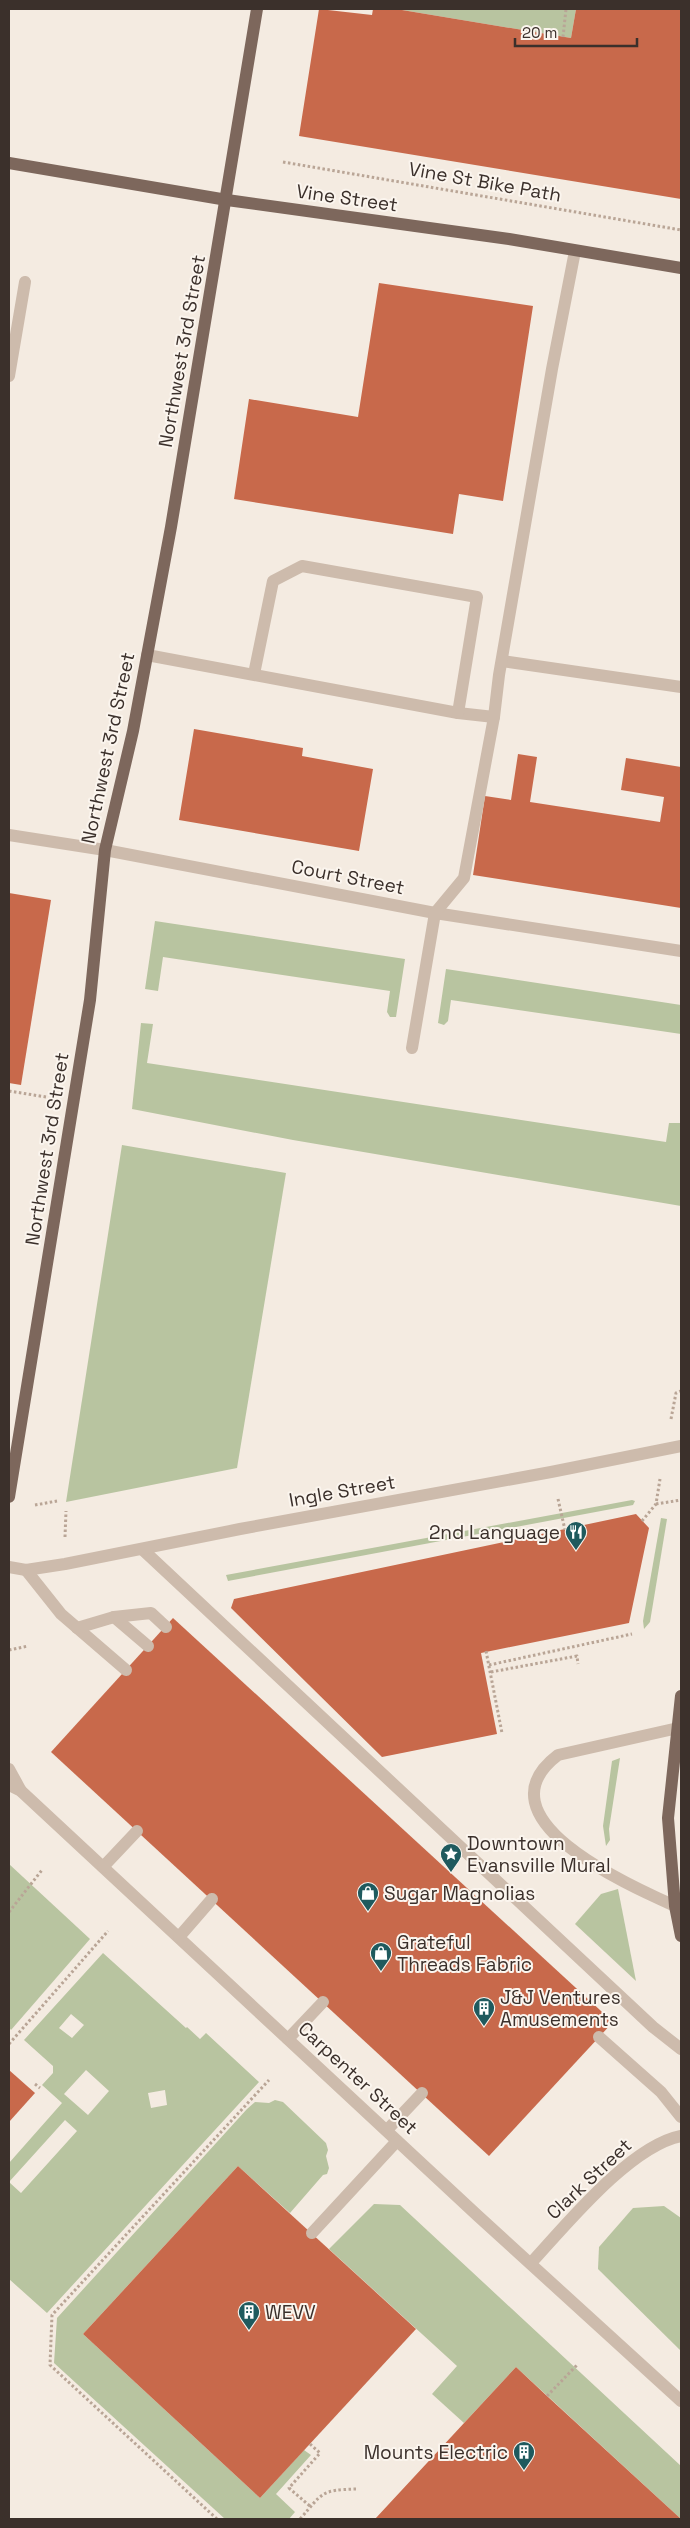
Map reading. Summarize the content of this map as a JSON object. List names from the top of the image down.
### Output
{
  "streets": {
    "main road": ["Vine Street", "Northwest 3rd Street"],
    "street": [
      "Court Street",
      "Ingle Street",
      "Carpenter Street",
      "Clark Street"
    ],
    "path": ["Vine St Bike Path"]
  },
  "crossings": [
    ["Vine Street", "Northwest 3rd Street"],
    ["Northwest 3rd Street", "Court Street"],
    ["Carpenter Street", "Clark Street"]
  ],
  "places": {
    "restaurant": ["2nd Language"],
    "place": ["Downtown Evansville Mural"],
    "shop": ["Sugar Magnolias", "Grateful Threads Fabric"],
    "building": ["J&J Ventures Amusements", "WEVV", "Mounts Electric"]
  },
  "scale_bar": "20 m"
}
